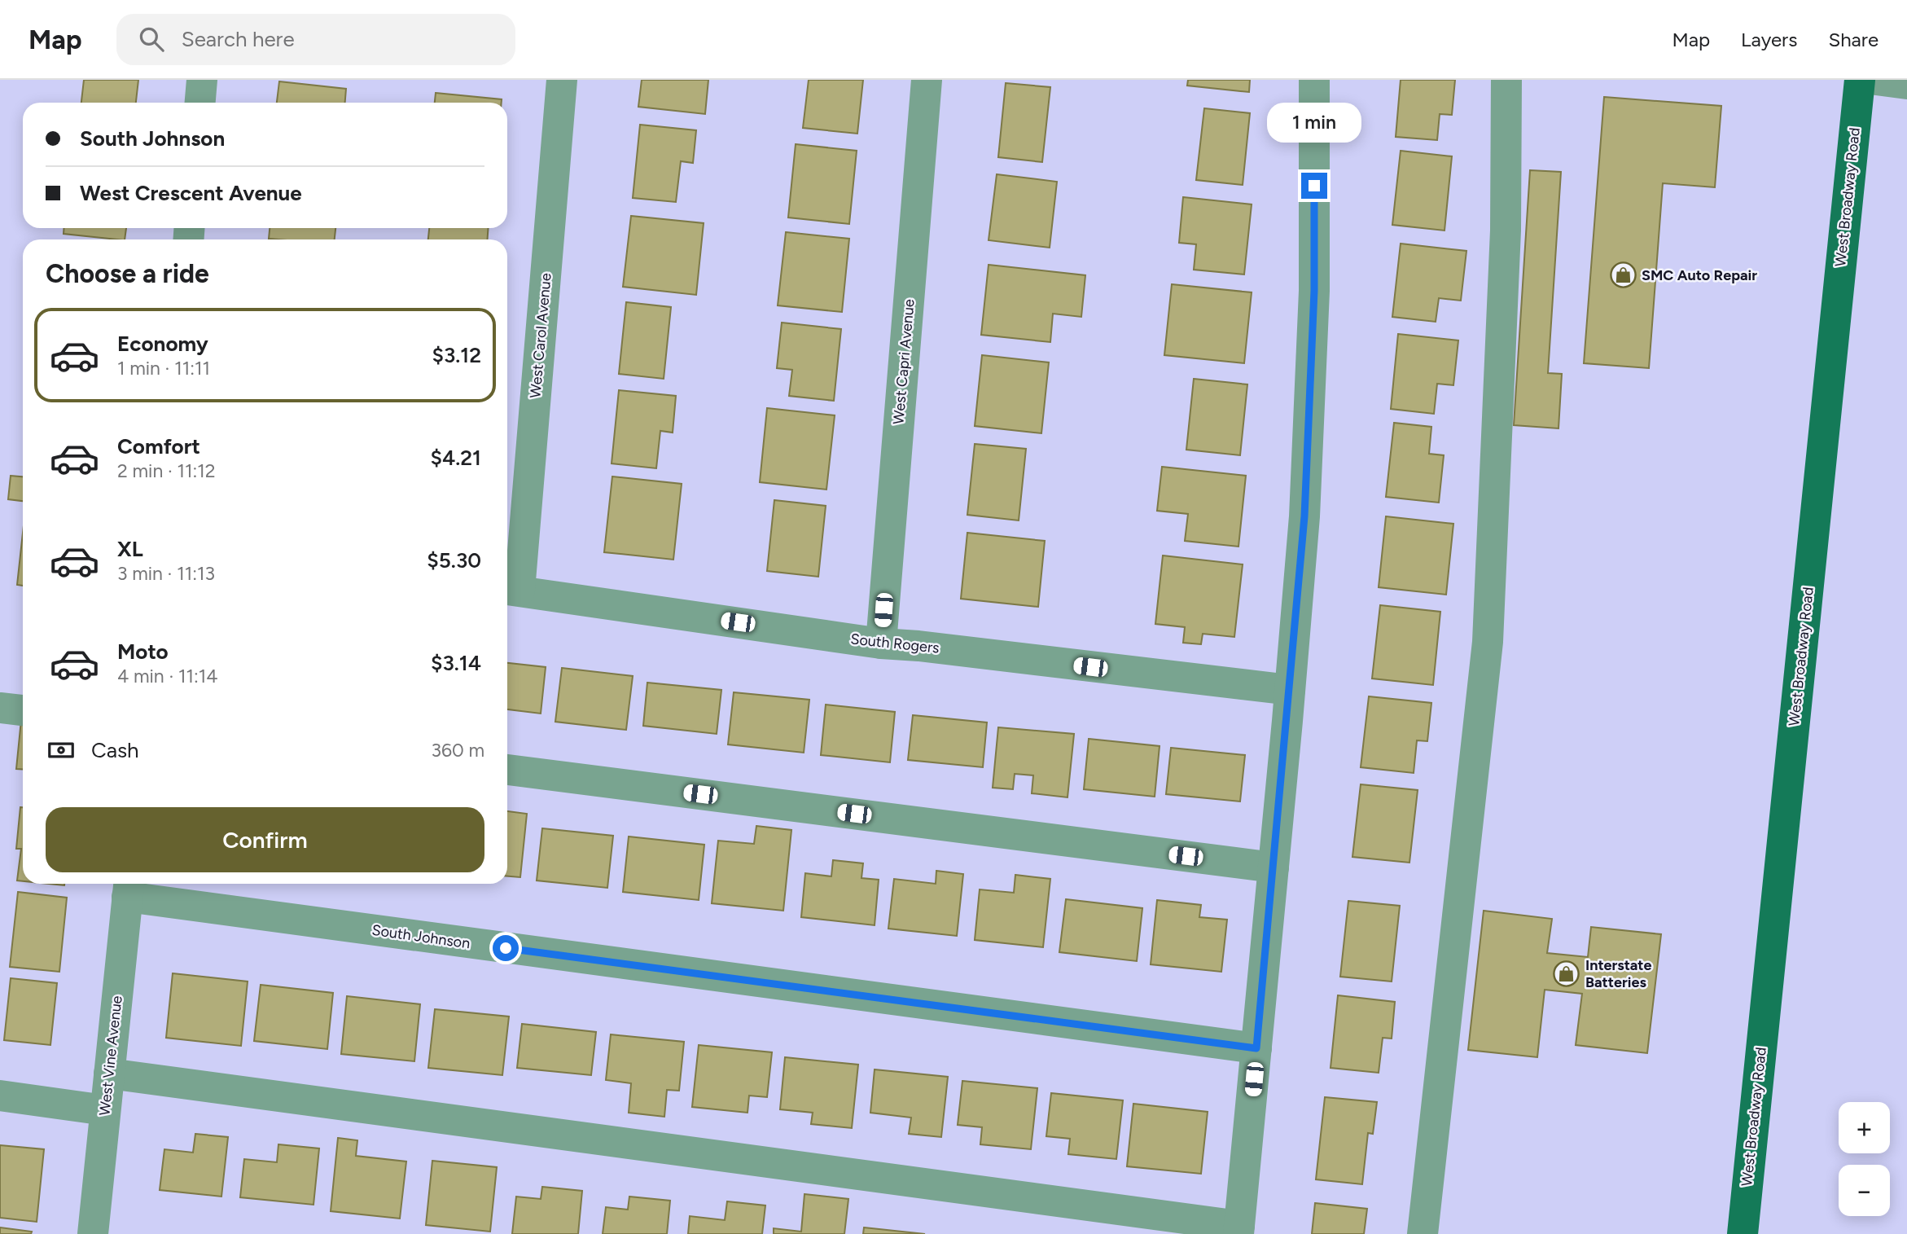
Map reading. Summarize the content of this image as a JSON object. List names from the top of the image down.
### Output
{
  "streets": {
    "main road": ["West Broadway Road"],
    "street": [
      "West Carol Avenue",
      "West Capri Avenue",
      "South Rogers",
      "South Johnson",
      "West Vine Avenue"
    ]
  },
  "crossings": [
    ["West Carol Avenue", "South Rogers"],
    ["West Capri Avenue", "South Rogers"],
    ["South Johnson", "West Vine Avenue"]
  ],
  "places": {
    "shop": ["SMC Auto Repair", "Interstate Batteries"]
  },
  "page": {
    "header": "Map",
    "search": "Search here",
    "nav": ["Map", "Layers", "Share"],
    "bubble": "1 min",
    "banner": ["South Johnson", "West Crescent Avenue"],
    "heading": "Choose a ride",
    "list": [
      {
        "name": "Economy",
        "note": "1 min · 11:11",
        "value": "$3.12"
      },
      {
        "name": "Comfort",
        "note": "2 min · 11:12",
        "value": "$4.21"
      },
      {
        "name": "XL",
        "note": "3 min · 11:13",
        "value": "$5.30"
      },
      {
        "name": "Moto",
        "note": "4 min · 11:14",
        "value": "$3.14"
      }
    ],
    "pay": ["Cash", "360 m"],
    "buttons": "Confirm",
    "map_buttons": ["+", "−"]
  }
}
